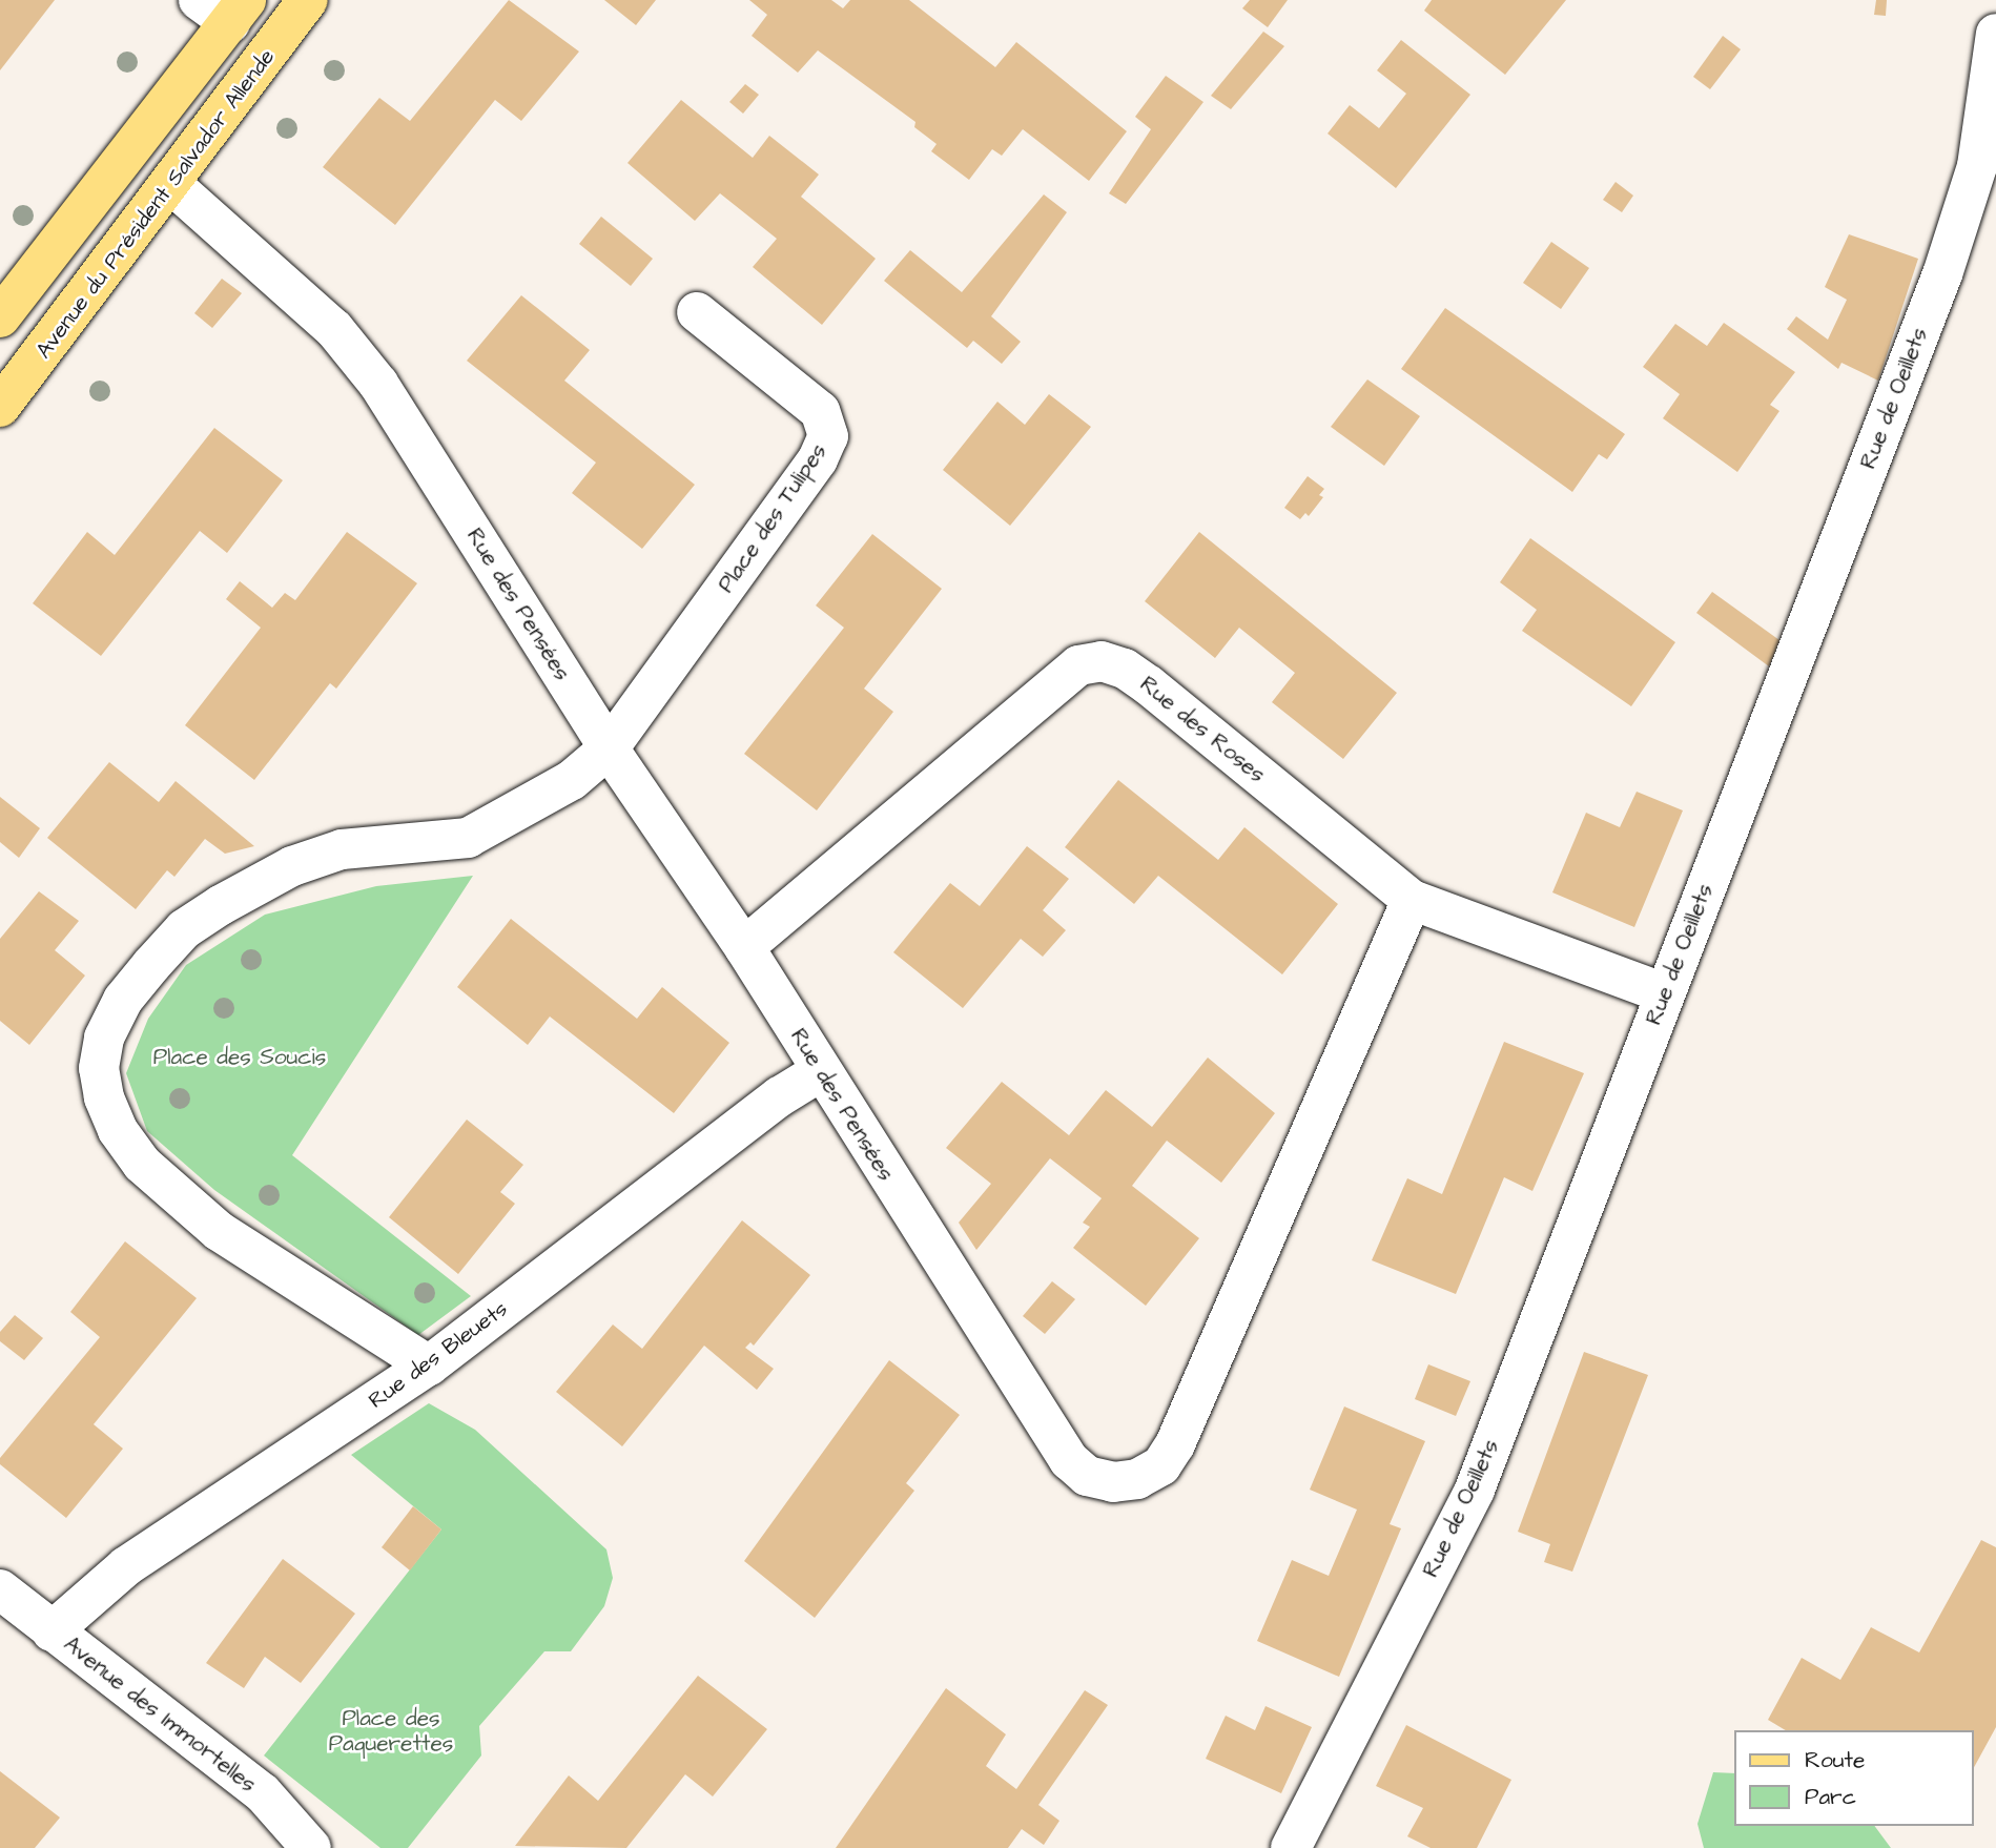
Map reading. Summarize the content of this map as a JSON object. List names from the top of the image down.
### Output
{
  "streets": {
    "main road": ["Avenue du Président Salvador Allende"],
    "street": [
      "Rue de Oeillets",
      "Place des Tulipes",
      "Rue des Pensées",
      "Rue des Roses",
      "Rue des Bleuets",
      "Avenue des Immortelles"
    ]
  },
  "crossings": [
    ["Avenue du Président Salvador Allende", "Rue des Pensées"],
    ["Rue de Oeillets", "Rue des Roses"],
    ["Place des Tulipes", "Rue des Pensées"],
    ["Rue des Pensées", "Rue des Roses"],
    ["Rue des Pensées", "Rue des Bleuets"],
    ["Rue des Bleuets", "Avenue des Immortelles"]
  ],
  "parks": ["Place des Soucis", "Place des Paquerettes"],
  "legend": ["Route", "Parc"]
}
